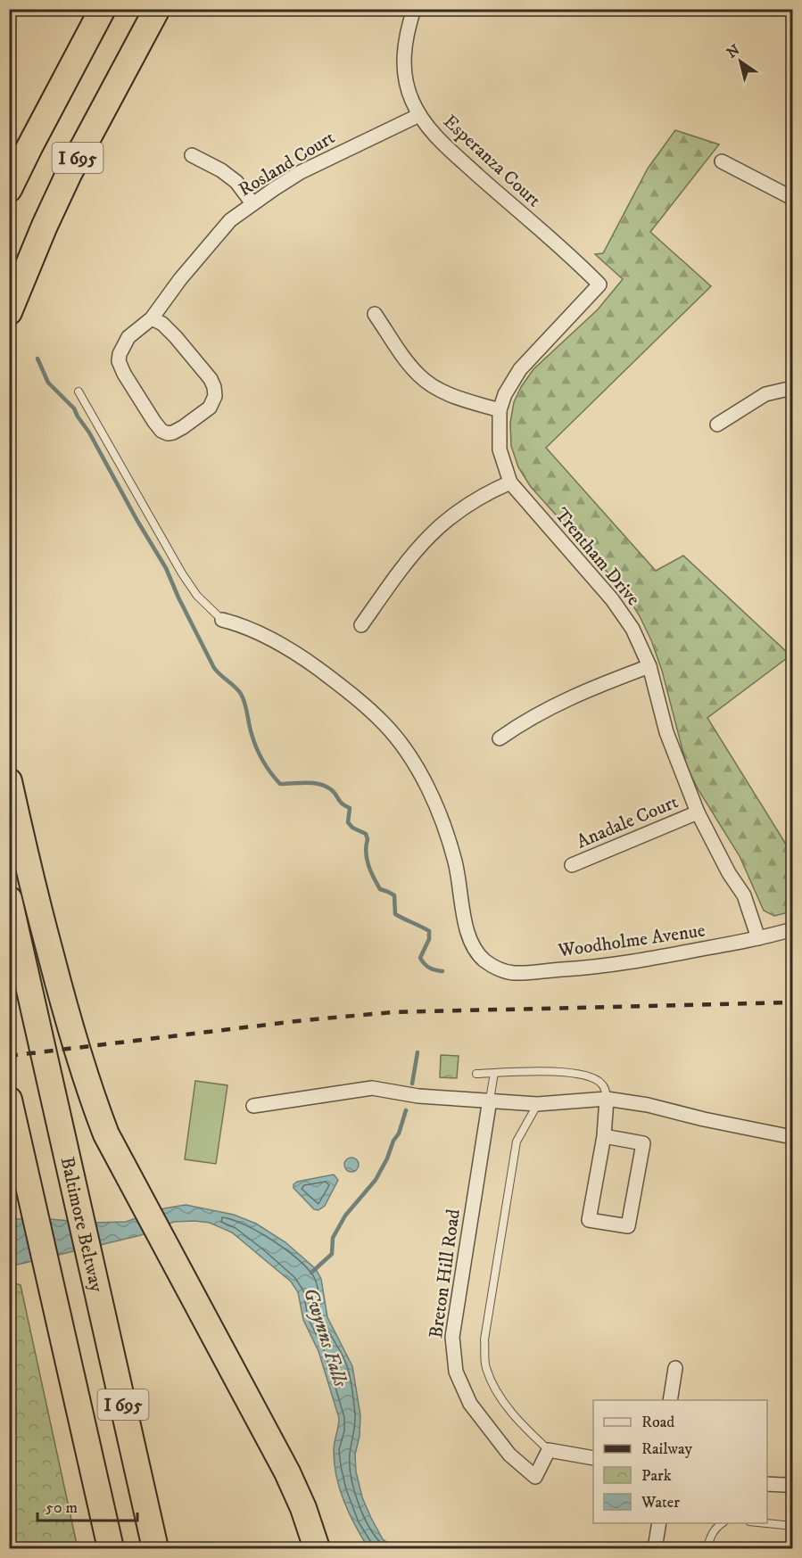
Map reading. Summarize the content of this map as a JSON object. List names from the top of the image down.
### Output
{
  "streets": {
    "highway": ["I 695", "Baltimore Beltway"],
    "street": [
      "Esperanza Court",
      "Rosland Court",
      "Trentham Drive",
      "Anadale Court",
      "Woodholme Avenue",
      "Breton Hill Road"
    ]
  },
  "crossings": [
    ["Esperanza Court", "Rosland Court"],
    ["Esperanza Court", "Trentham Drive"],
    ["Trentham Drive", "Anadale Court"],
    ["Trentham Drive", "Woodholme Avenue"]
  ],
  "water": ["Gwynns Falls"],
  "legend": [
    "Road",
    "Railway",
    "Park",
    "Water"
  ],
  "scale_bar": "50 m",
  "north": "top left"
}
